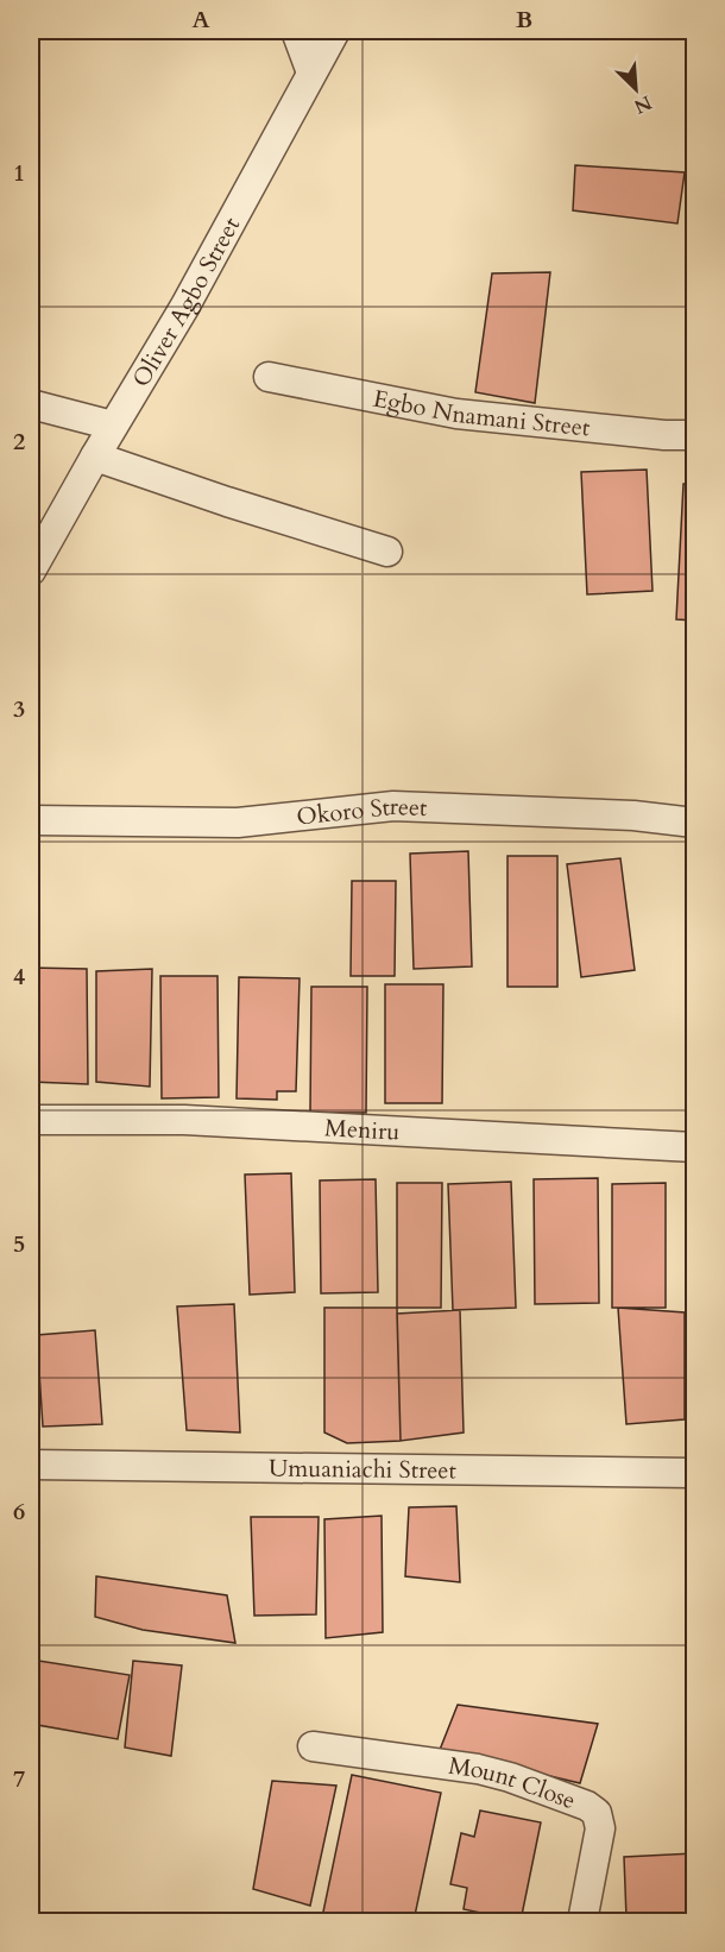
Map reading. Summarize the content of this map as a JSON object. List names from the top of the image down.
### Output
{
  "streets": {
    "street": [
      "Oliver Agbo Street",
      "Egbo Nnamani Street",
      "Okoro Street",
      "Meniru",
      "Umuaniachi Street",
      "Mount Close"
    ]
  },
  "north": "bottom right",
  "grid": {
    "columns": ["A", "B"],
    "rows": [
      "1",
      "2",
      "3",
      "4",
      "5",
      "6",
      "7"
    ]
  }
}
